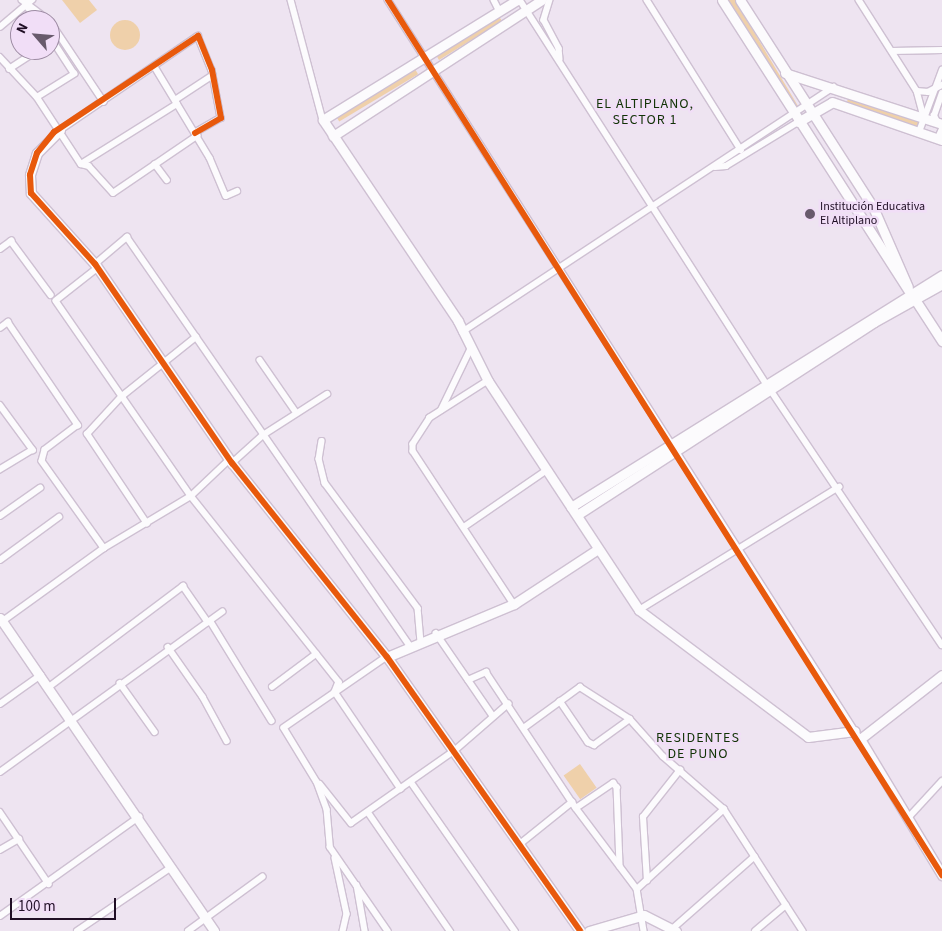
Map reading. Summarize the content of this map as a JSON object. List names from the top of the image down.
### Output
{
  "districts": ["EL ALTIPLANO, SECTOR 1", "RESIDENTES DE PUNO"],
  "places": ["Institución Educativa El Altiplano"],
  "scale_bar": "100 m",
  "north": "top left"
}
